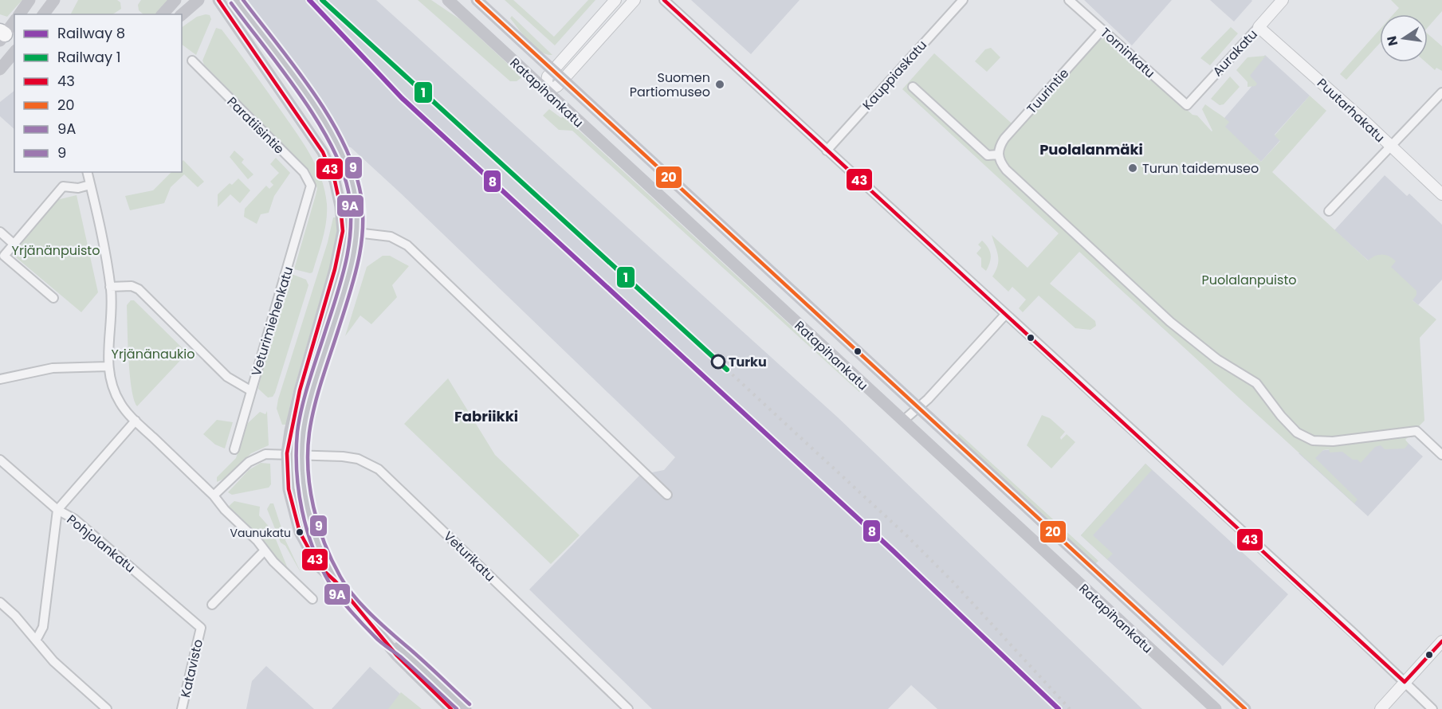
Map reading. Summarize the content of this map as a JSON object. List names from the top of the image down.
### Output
{
  "streets": {
    "main road": ["Ratapihankatu"],
    "street": [
      "Torninkatu",
      "Aurakatu",
      "Kauppiaskatu",
      "Tuurintie",
      "Puutarhakatu",
      "Paratiisintie",
      "Veturimiehenkatu",
      "Pohjolankatu",
      "Veturikatu",
      "Katavisto"
    ]
  },
  "crossings": [
    ["Torninkatu", "Aurakatu"],
    ["Torninkatu", "Tuurintie"],
    ["Aurakatu", "Puutarhakatu"],
    ["Paratiisintie", "Veturimiehenkatu"],
    ["Pohjolankatu", "Katavisto"]
  ],
  "districts": ["Puolalanmäki", "Fabriikki"],
  "parks": ["Yrjänänpuisto", "Puolalanpuisto", "Yrjänänaukio"],
  "places": [
    "Suomen Partiomuseo",
    "Turun taidemuseo",
    "Turku",
    "Vaunukatu"
  ],
  "lines": [
    "rail line 8",
    "rail line 1",
    "transit line 43",
    "transit line 20",
    "transit line 9",
    "transit line 9A"
  ],
  "legend": [
    "Railway 8",
    "Railway 1",
    "43",
    "20",
    "9A",
    "9"
  ],
  "north": "left"
}
